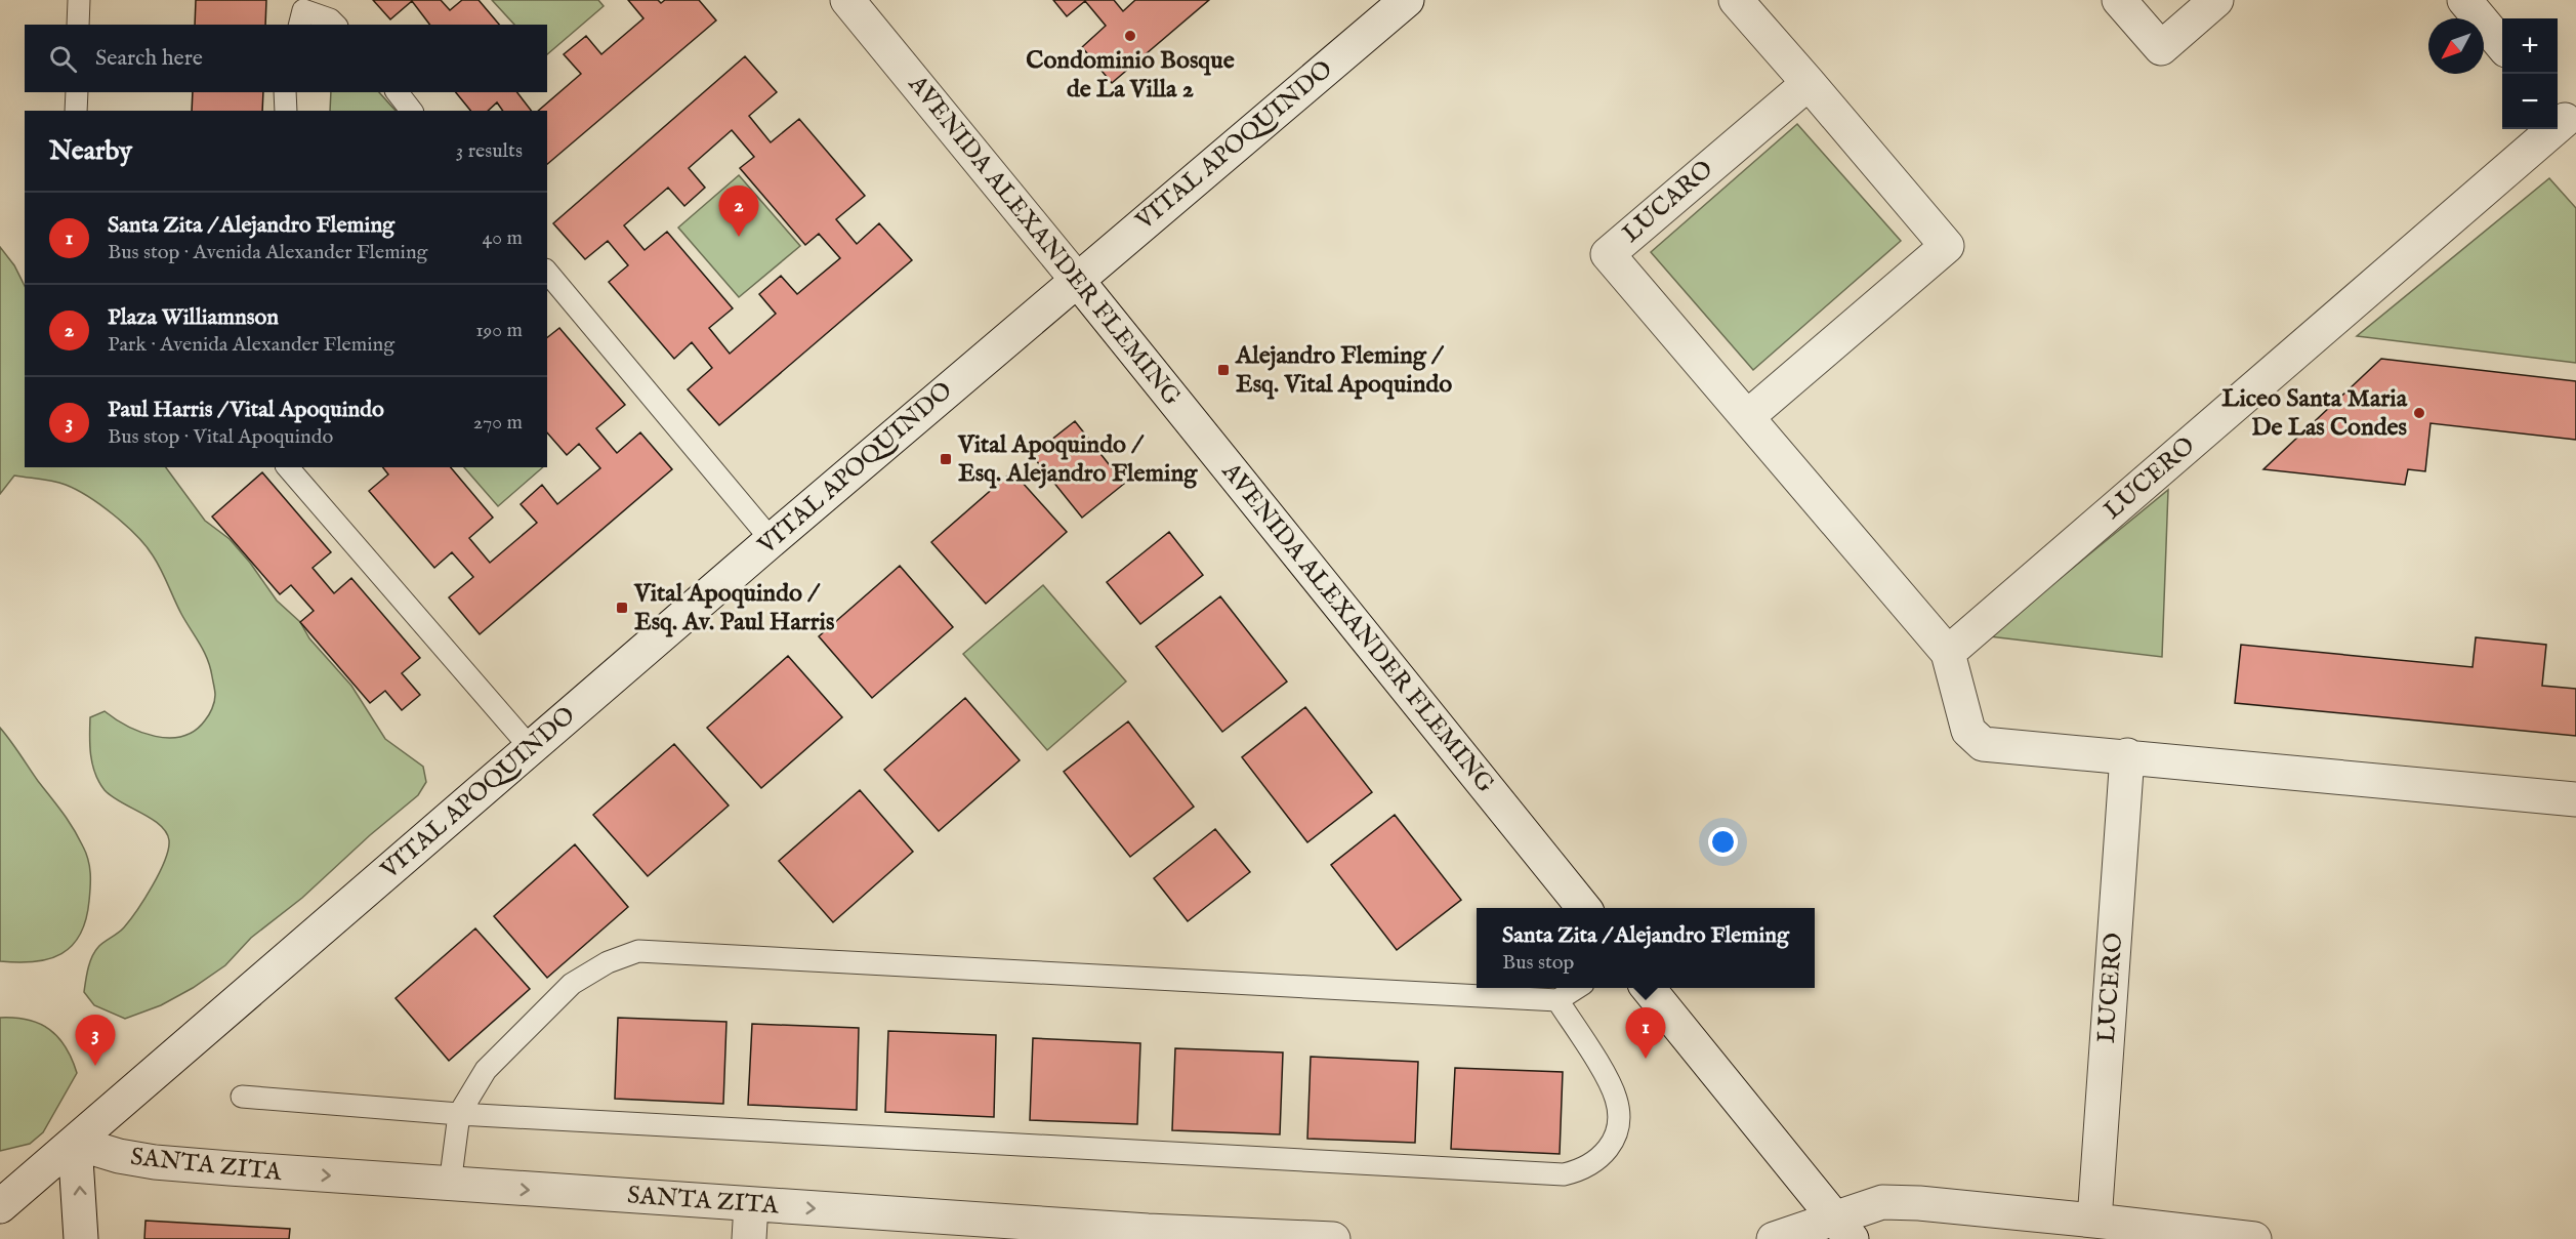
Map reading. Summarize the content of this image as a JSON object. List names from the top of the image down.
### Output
{
  "streets": {
    "street": [
      "VITAL APOQUINDO",
      "LUCARO",
      "AVENIDA ALEXANDER FLEMING",
      "LUCERO",
      "SANTA ZITA"
    ]
  },
  "crossings": [
    ["VITAL APOQUINDO", "AVENIDA ALEXANDER FLEMING"],
    ["VITAL APOQUINDO", "SANTA ZITA"],
    ["LUCARO", "LUCERO"]
  ],
  "one_way": ["SANTA ZITA"],
  "places": {
    "other": ["Condominio Bosque de La Villa 2", "Liceo Santa Maria De Las Condes"],
    "transit": ["Alejandro Fleming / Esq. Vital Apoquindo", "Vital Apoquindo / Esq. Alejandro Fleming", "Vital Apoquindo / Esq. Av. Paul Harris"]
  },
  "north": "bottom left",
  "page": {
    "map_buttons": ["+", "−"],
    "search": "Search here",
    "heading": ["Nearby", "3 results"],
    "pins": ["2", "1", "3"],
    "list": [
      {
        "mark": "1",
        "name": "Santa Zita / Alejandro Fleming",
        "note": "Bus stop · Avenida Alexander Fleming",
        "value": "40 m"
      },
      {
        "mark": "2",
        "name": "Plaza Williamnson",
        "note": "Park · Avenida Alexander Fleming",
        "value": "190 m"
      },
      {
        "mark": "3",
        "name": "Paul Harris / Vital Apoquindo",
        "note": "Bus stop · Vital Apoquindo",
        "value": "270 m"
      }
    ],
    "popup": ["Santa Zita / Alejandro Fleming", "Bus stop"]
  }
}
